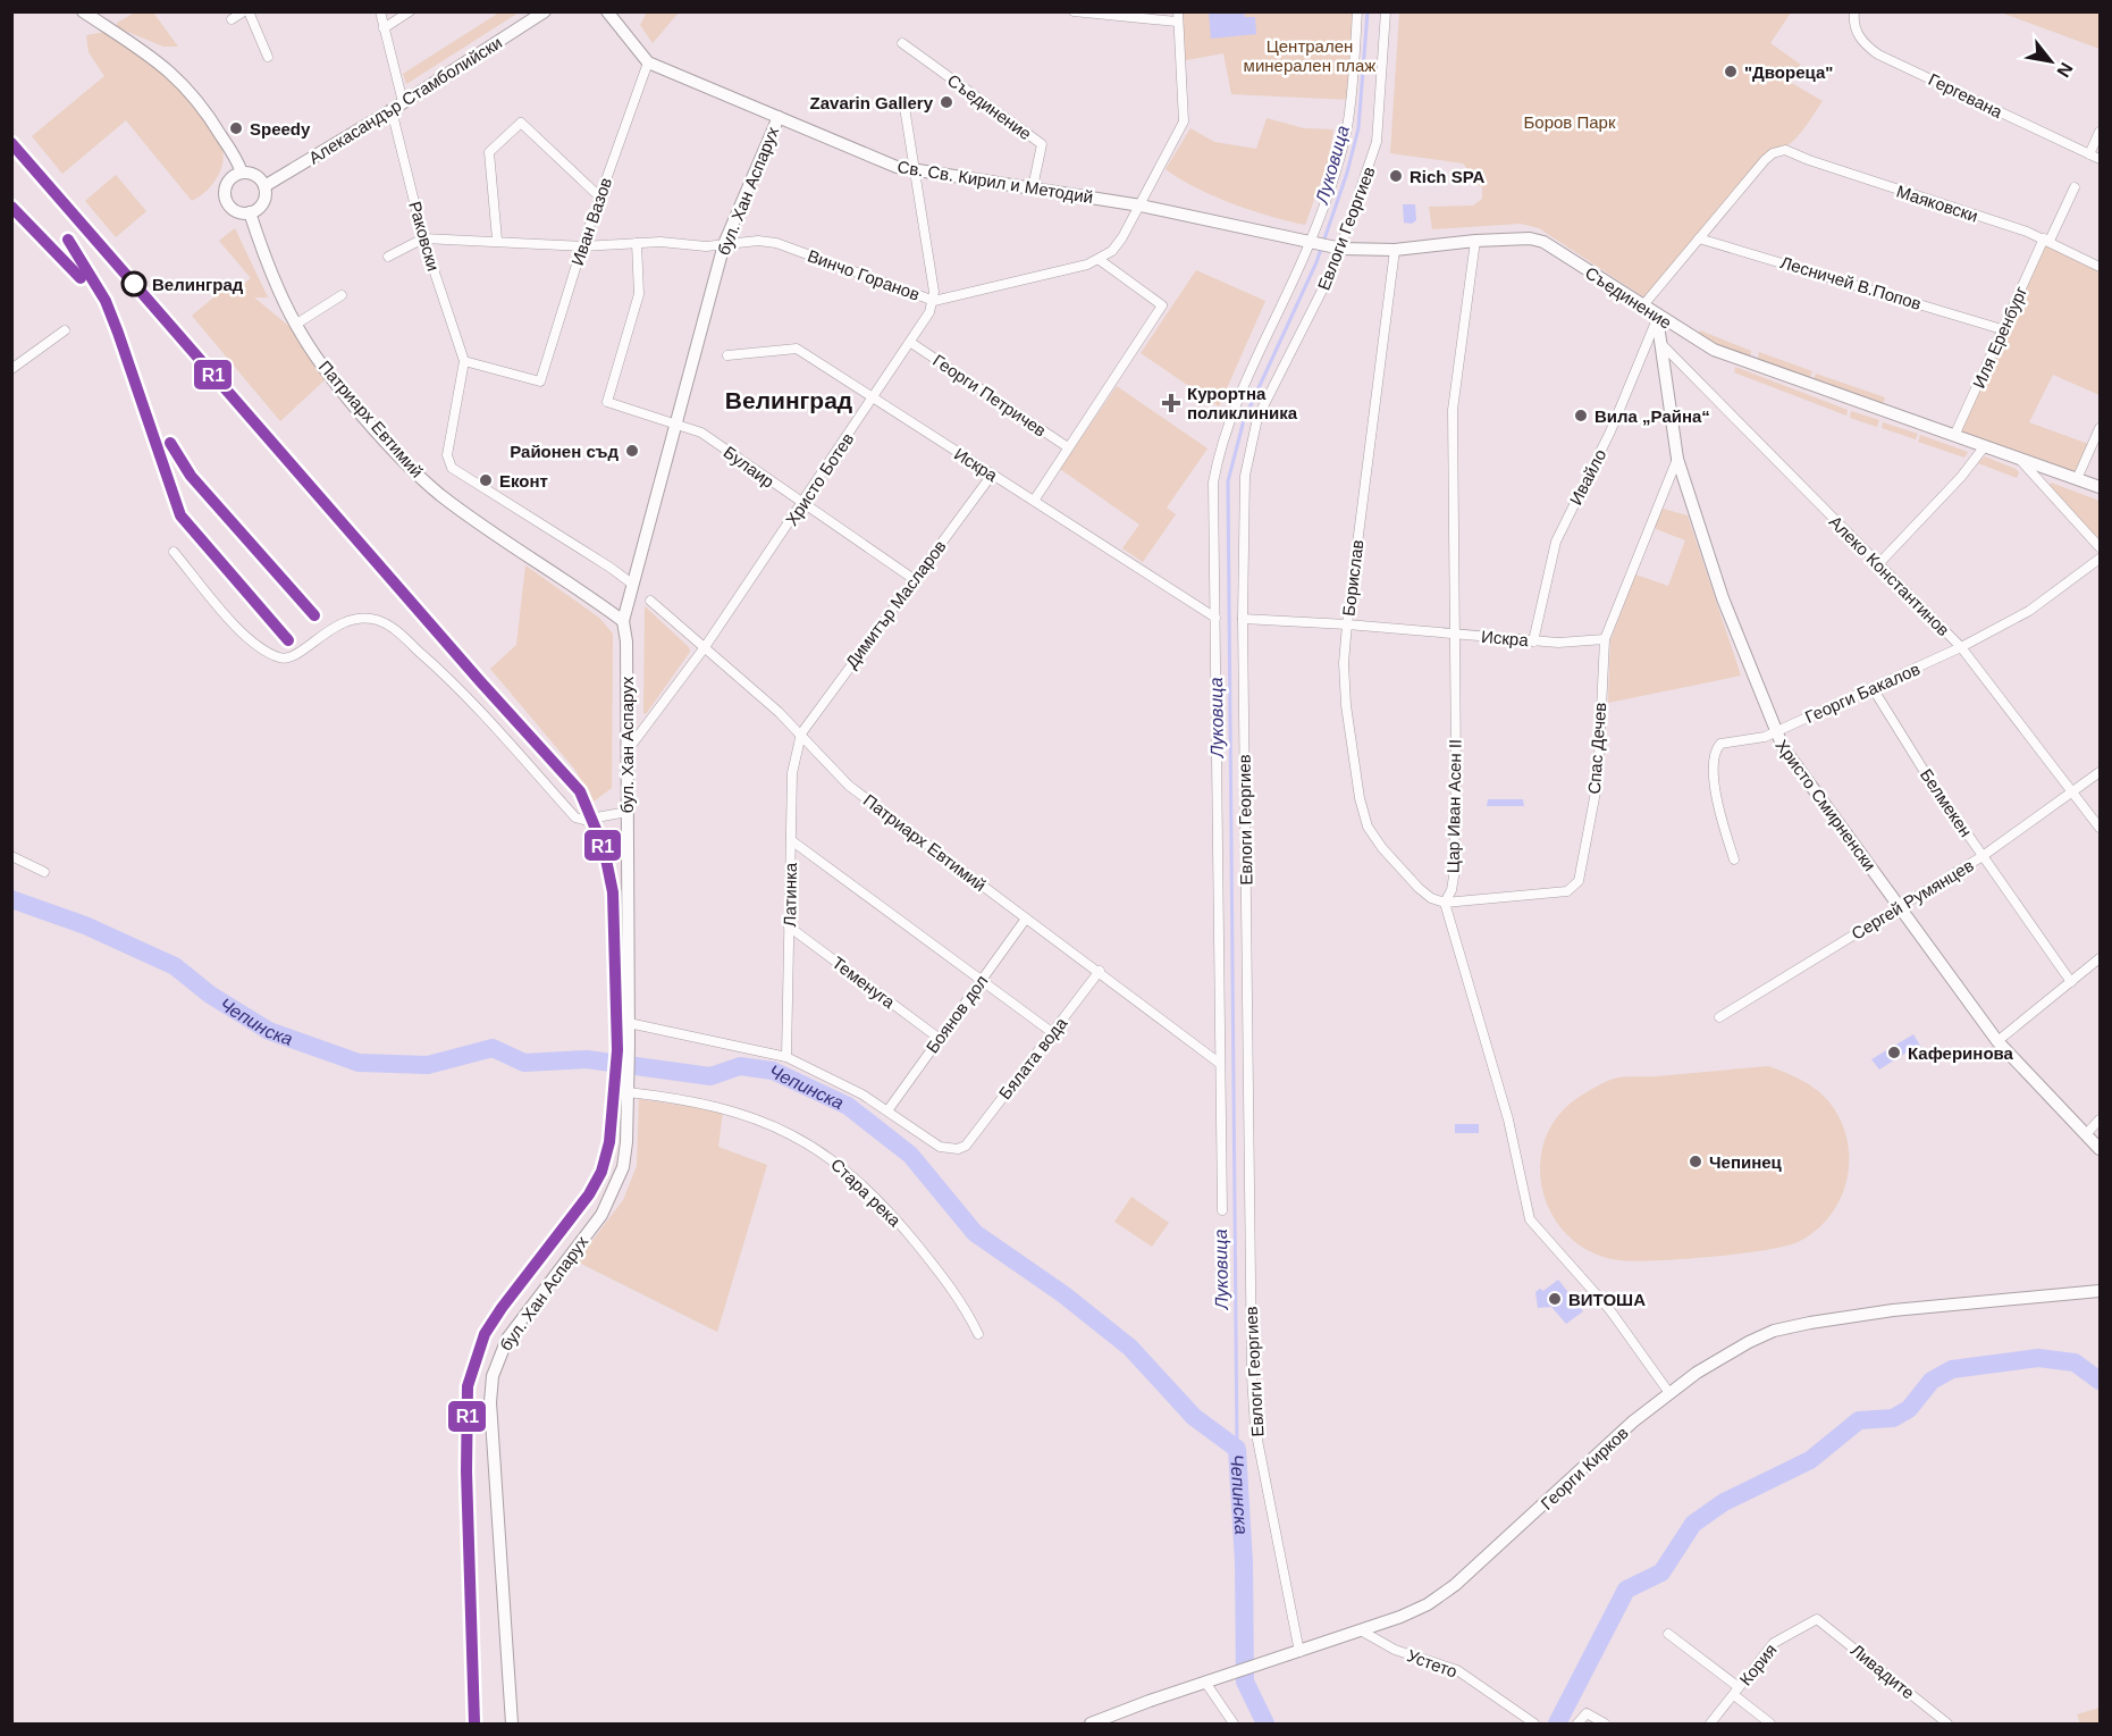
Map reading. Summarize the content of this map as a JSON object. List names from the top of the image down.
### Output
{
  "streets": {
    "street": [
      "Гергевана",
      "Алекасандър Стамболийски",
      "Съединение",
      "Св. Св. Кирил и Методий",
      "бул. Хан Аспарух",
      "Маяковски",
      "Иван Вазов",
      "Евлоги Георгиев",
      "Раковски",
      "Винчо Горанов",
      "Лесничей В.Попов",
      "Иля Еренбург",
      "Георги Петричев",
      "Патриарх Евтимий",
      "Искра",
      "Булаир",
      "Ивайло",
      "Христо Ботев",
      "Алеко Константинов",
      "Борислав",
      "Димитър Масларов",
      "Георги Бакалов",
      "Спас Дечев",
      "Белмекен",
      "Христо Смирненски",
      "Цар Иван Асен II",
      "Латинка",
      "Сергей Румянцев",
      "Теменуга",
      "Боянов дол",
      "Бялата вода",
      "Стара река",
      "Георги Кирков",
      "Устето",
      "Кория",
      "Ливадите"
    ]
  },
  "crossings": [
    ["Алекасандър Стамболийски", "Раковски"],
    ["Алекасандър Стамболийски", "Патриарх Евтимий"],
    ["Съединение", "Св. Св. Кирил и Методий"],
    ["Съединение", "Евлоги Георгиев"],
    ["Съединение", "Иля Еренбург"],
    ["Съединение", "Ивайло"],
    ["Съединение", "Борислав"],
    ["Съединение", "Христо Смирненски"],
    ["Съединение", "Цар Иван Асен II"],
    ["Св. Св. Кирил и Методий", "бул. Хан Аспарух"],
    ["Св. Св. Кирил и Методий", "Иван Вазов"],
    ["бул. Хан Аспарух", "Винчо Горанов"],
    ["бул. Хан Аспарух", "Патриарх Евтимий"],
    ["бул. Хан Аспарух", "Булаир"],
    ["бул. Хан Аспарух", "Христо Ботев"],
    ["бул. Хан Аспарух", "Стара река"],
    ["Маяковски", "Лесничей В.Попов"],
    ["Маяковски", "Иля Еренбург"],
    ["Иван Вазов", "Раковски"],
    ["Иван Вазов", "Винчо Горанов"],
    ["Иван Вазов", "Патриарх Евтимий"],
    ["Евлоги Георгиев", "Патриарх Евтимий"],
    ["Евлоги Георгиев", "Искра"],
    ["Евлоги Георгиев", "Георги Кирков"],
    ["Раковски", "Винчо Горанов"],
    ["Раковски", "Патриарх Евтимий"],
    ["Винчо Горанов", "Булаир"],
    ["Винчо Горанов", "Христо Ботев"],
    ["Лесничей В.Попов", "Иля Еренбург"],
    ["Георги Петричев", "Христо Ботев"],
    ["Патриарх Евтимий", "Христо Ботев"],
    ["Патриарх Евтимий", "Димитър Масларов"],
    ["Патриарх Евтимий", "Латинка"],
    ["Патриарх Евтимий", "Боянов дол"],
    ["Патриарх Евтимий", "Бялата вода"],
    ["Искра", "Ивайло"],
    ["Искра", "Христо Ботев"],
    ["Искра", "Борислав"],
    ["Искра", "Димитър Масларов"],
    ["Искра", "Спас Дечев"],
    ["Искра", "Цар Иван Асен II"],
    ["Булаир", "Христо Ботев"],
    ["Булаир", "Димитър Масларов"],
    ["Ивайло", "Христо Смирненски"],
    ["Алеко Константинов", "Георги Бакалов"],
    ["Алеко Константинов", "Христо Смирненски"],
    ["Алеко Константинов", "Сергей Румянцев"],
    ["Борислав", "Спас Дечев"],
    ["Борислав", "Цар Иван Асен II"],
    ["Димитър Масларов", "Латинка"],
    ["Георги Бакалов", "Белмекен"],
    ["Георги Бакалов", "Христо Смирненски"],
    ["Спас Дечев", "Христо Смирненски"],
    ["Спас Дечев", "Цар Иван Асен II"],
    ["Белмекен", "Сергей Румянцев"],
    ["Христо Смирненски", "Сергей Румянцев"],
    ["Латинка", "Теменуга"],
    ["Теменуга", "Боянов дол"],
    ["Боянов дол", "Бялата вода"],
    ["Георги Кирков", "Устето"],
    ["Кория", "Ливадите"]
  ],
  "districts": ["Велинград"],
  "water": ["Луковица", "Чепинска"],
  "parks": ["Централен минерален плаж", "Боров Парк"],
  "places": {
    "other": [
      "\"Двореца\"",
      "Zavarin Gallery",
      "Speedy",
      "Rich SPA",
      "Велинград",
      "Вила „Райна“",
      "Районен съд",
      "Еконт",
      "Каферинова",
      "Чепинец",
      "ВИТОША"
    ],
    "health": ["Курортна поликлиника"]
  },
  "lines": ["transit line R1"],
  "north": "bottom right"
}
